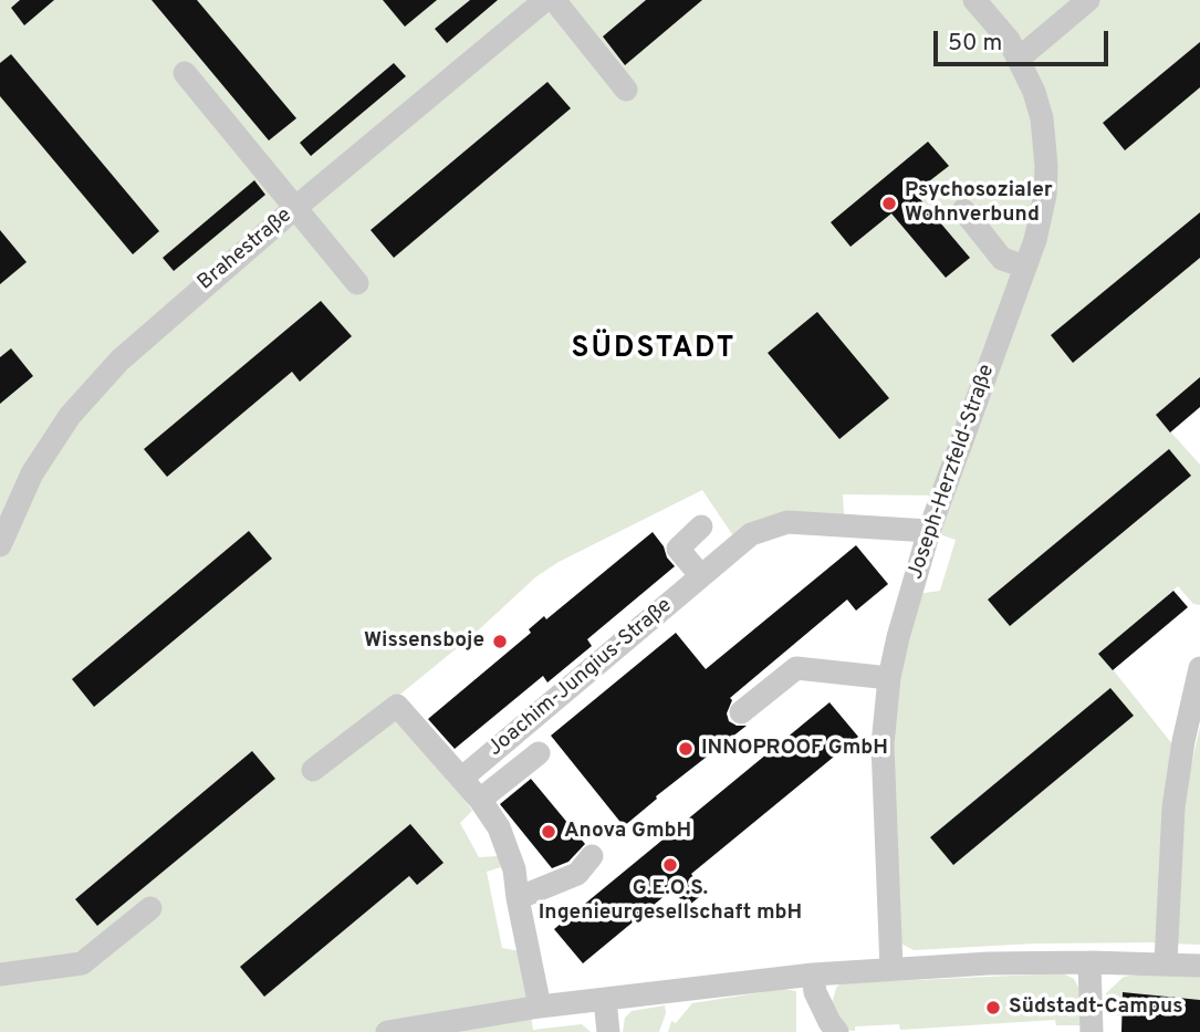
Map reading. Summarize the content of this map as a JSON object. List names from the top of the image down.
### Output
{
  "streets": {
    "street": ["Brahestraße", "Joseph-Herzfeld-Straße", "Joachim-Jungius-Straße"]
  },
  "crossings": [
    ["Joseph-Herzfeld-Straße", "Joachim-Jungius-Straße"]
  ],
  "districts": ["SÜDSTADT"],
  "places": [
    "Psychosozialer Wohnverbund",
    "Wissensboje",
    "INNOPROOF GmbH",
    "Anova GmbH",
    "G.E.O.S. Ingenieurgesellschaft mbH",
    "Südstadt-Campus"
  ],
  "scale_bar": "50 m"
}
